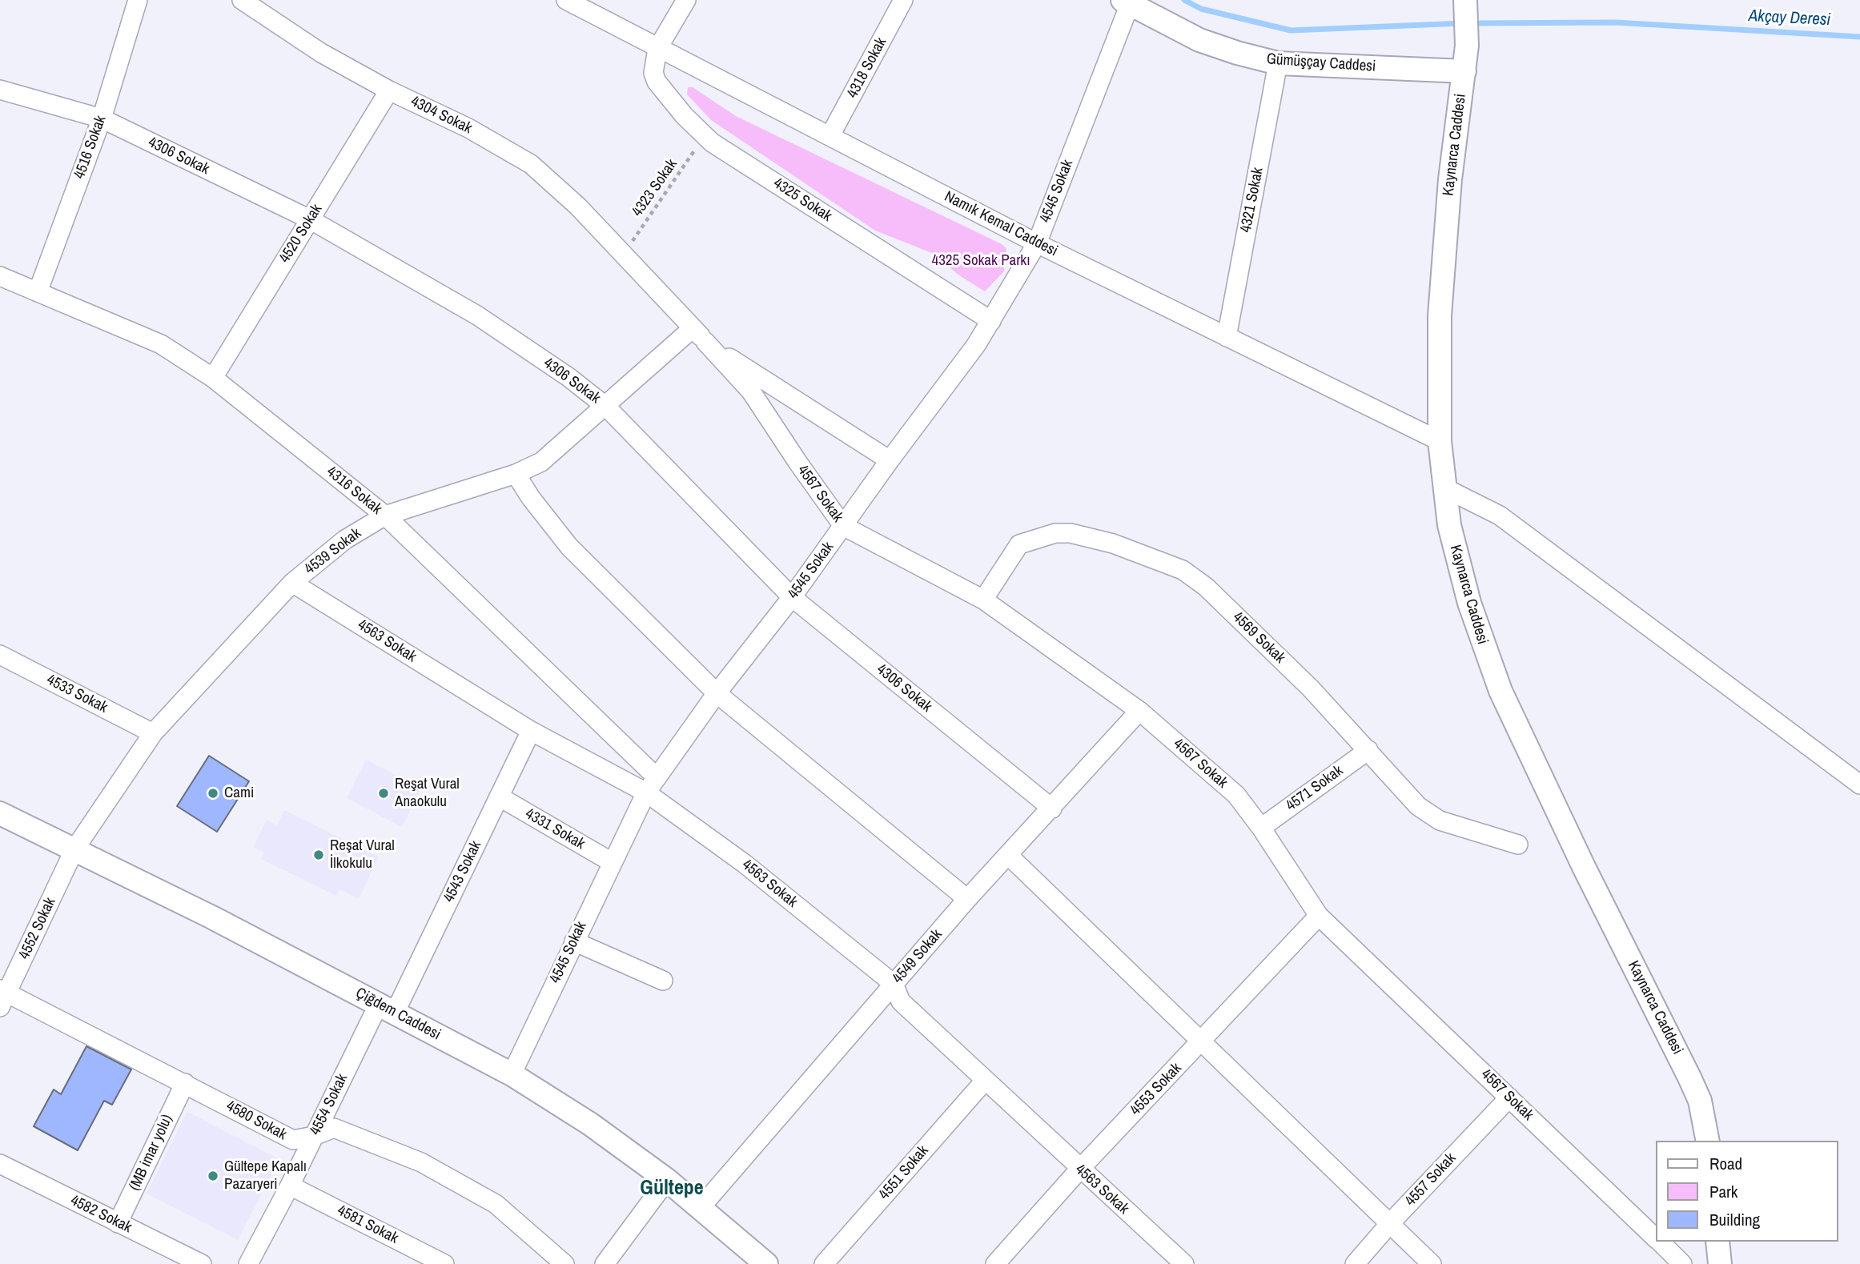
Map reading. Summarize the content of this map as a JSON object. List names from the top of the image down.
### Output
{
  "streets": {
    "street": [
      "Gümüşçay Caddesi",
      "4318 Sokak",
      "4304 Sokak",
      "Kaynarca Caddesi",
      "4516 Sokak",
      "4306 Sokak",
      "4545 Sokak",
      "4325 Sokak",
      "4321 Sokak",
      "Namık Kemal Caddesi",
      "4520 Sokak",
      "4316 Sokak",
      "4567 Sokak",
      "4539 Sokak",
      "4569 Sokak",
      "4563 Sokak",
      "4533 Sokak",
      "4571 Sokak",
      "4331 Sokak",
      "4543 Sokak",
      "4552 Sokak",
      "4549 Sokak",
      "Çiğdem Caddesi",
      "4553 Sokak",
      "4554 Sokak",
      "4580 Sokak",
      "(MB imar yolu)",
      "4551 Sokak",
      "4557 Sokak",
      "4582 Sokak",
      "4581 Sokak"
    ],
    "path": ["4323 Sokak"]
  },
  "crossings": [
    ["Gümüşçay Caddesi", "Kaynarca Caddesi"],
    ["Gümüşçay Caddesi", "4545 Sokak"],
    ["Gümüşçay Caddesi", "4321 Sokak"],
    ["4318 Sokak", "Namık Kemal Caddesi"],
    ["4304 Sokak", "4323 Sokak"],
    ["4304 Sokak", "4520 Sokak"],
    ["4304 Sokak", "4567 Sokak"],
    ["4304 Sokak", "4539 Sokak"],
    ["Kaynarca Caddesi", "Namık Kemal Caddesi"],
    ["4516 Sokak", "4306 Sokak"],
    ["4516 Sokak", "4316 Sokak"],
    ["4306 Sokak", "4545 Sokak"],
    ["4306 Sokak", "4520 Sokak"],
    ["4306 Sokak", "4539 Sokak"],
    ["4306 Sokak", "4549 Sokak"],
    ["4323 Sokak", "4325 Sokak"],
    ["4545 Sokak", "4325 Sokak"],
    ["4545 Sokak", "Namık Kemal Caddesi"],
    ["4545 Sokak", "4316 Sokak"],
    ["4545 Sokak", "4567 Sokak"],
    ["4545 Sokak", "4563 Sokak"],
    ["4545 Sokak", "4331 Sokak"],
    ["4545 Sokak", "Çiğdem Caddesi"],
    ["4325 Sokak", "Namık Kemal Caddesi"],
    ["4321 Sokak", "Namık Kemal Caddesi"],
    ["4520 Sokak", "4316 Sokak"],
    ["4316 Sokak", "4539 Sokak"],
    ["4316 Sokak", "4563 Sokak"],
    ["4567 Sokak", "4539 Sokak"],
    ["4567 Sokak", "4569 Sokak"],
    ["4567 Sokak", "4571 Sokak"],
    ["4567 Sokak", "4549 Sokak"],
    ["4567 Sokak", "4553 Sokak"],
    ["4567 Sokak", "4557 Sokak"],
    ["4539 Sokak", "4563 Sokak"],
    ["4539 Sokak", "4533 Sokak"],
    ["4539 Sokak", "4552 Sokak"],
    ["4539 Sokak", "Çiğdem Caddesi"],
    ["4569 Sokak", "4571 Sokak"],
    ["4563 Sokak", "4543 Sokak"],
    ["4563 Sokak", "4549 Sokak"],
    ["4563 Sokak", "4553 Sokak"],
    ["4563 Sokak", "4551 Sokak"],
    ["4331 Sokak", "4543 Sokak"],
    ["4543 Sokak", "Çiğdem Caddesi"],
    ["4543 Sokak", "4554 Sokak"],
    ["4552 Sokak", "Çiğdem Caddesi"],
    ["4552 Sokak", "4580 Sokak"],
    ["4549 Sokak", "Çiğdem Caddesi"],
    ["Çiğdem Caddesi", "4554 Sokak"],
    ["4554 Sokak", "4580 Sokak"],
    ["4554 Sokak", "4581 Sokak"],
    ["4580 Sokak", "(MB imar yolu)"],
    ["(MB imar yolu)", "4582 Sokak"]
  ],
  "districts": ["Gültepe"],
  "water": ["Akçay Deresi"],
  "parks": ["4325 Sokak Parkı"],
  "places": [
    "Cami",
    "Reşat Vural Anaokulu",
    "Reşat Vural İlkokulu",
    "Gültepe Kapalı Pazaryeri"
  ],
  "legend": ["Road", "Park", "Building"]
}
